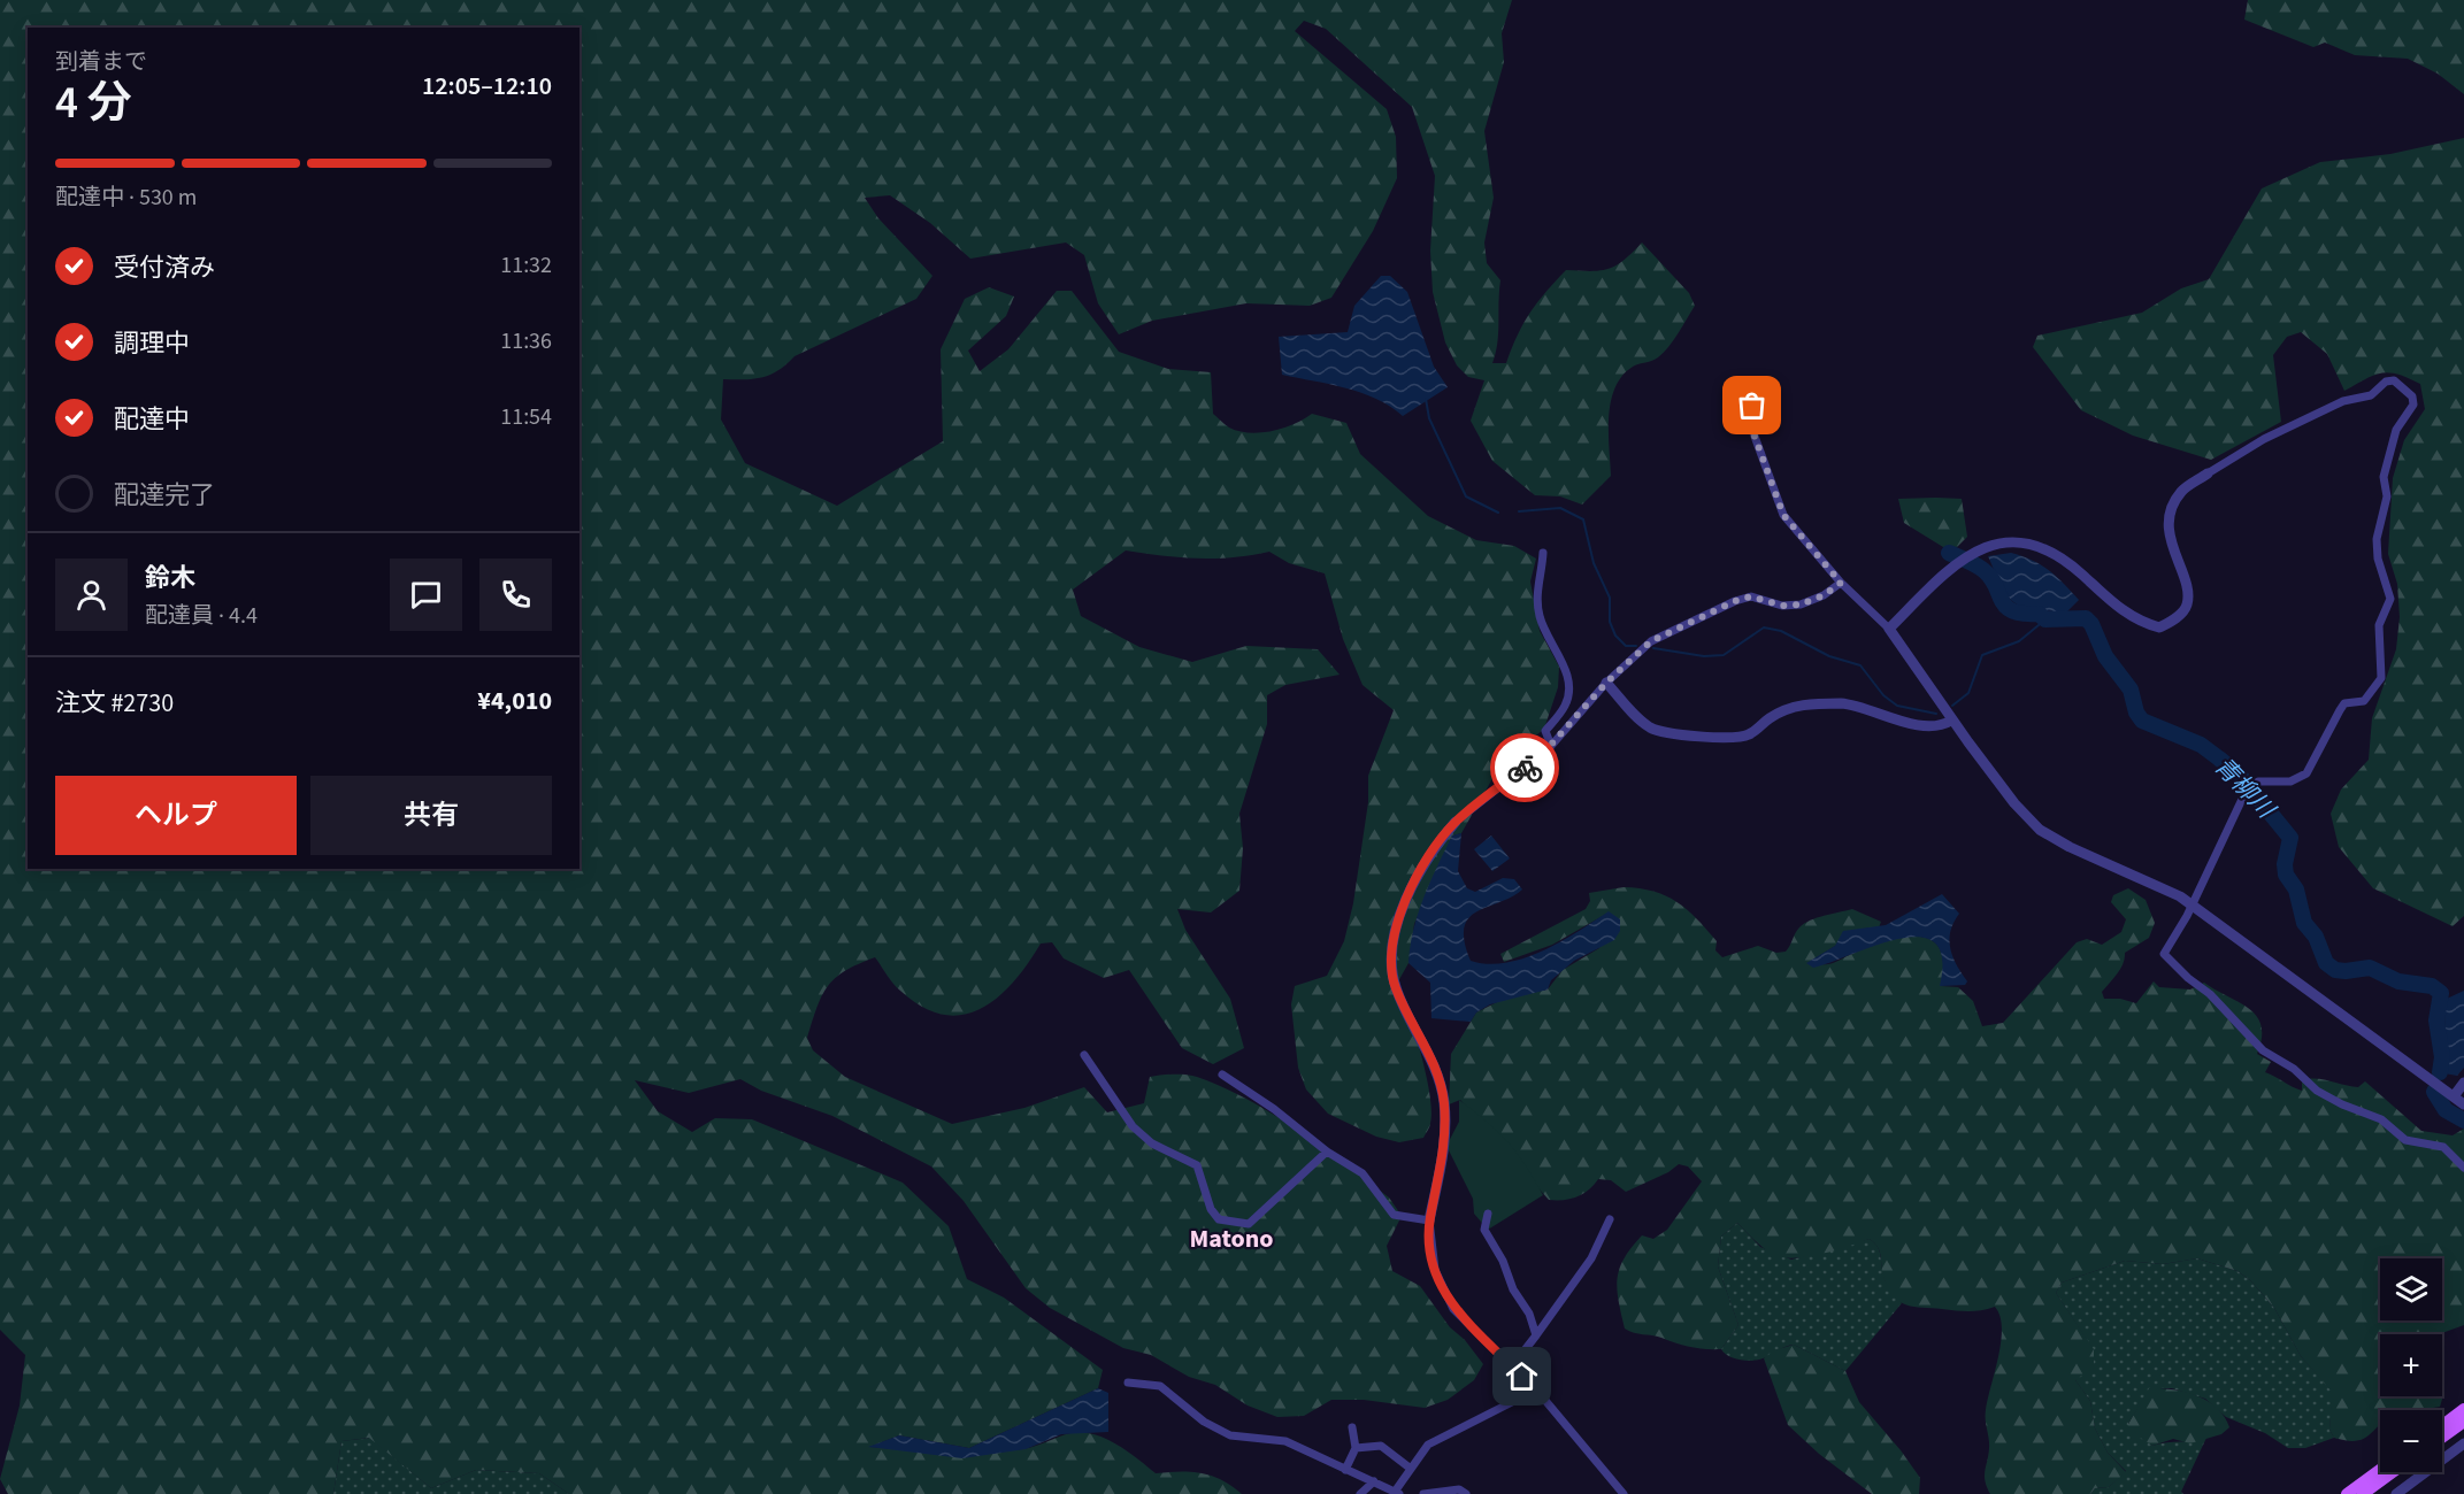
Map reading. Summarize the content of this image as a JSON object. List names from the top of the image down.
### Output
{
  "districts": ["Matono"],
  "water": ["青柳川"],
  "page": {
    "heading": ["4 分", "到着まで", "12:05–12:10"],
    "panel": [
      "鈴木",
      "配達員 · 4.4",
      "注文 #2730",
      "¥4,010"
    ],
    "bar": "配達中 · 530 m",
    "list": [
      ["受付済み", "11:32"],
      ["調理中", "11:36"],
      ["配達中", "11:54"],
      "配達完了"
    ],
    "buttons": ["ヘルプ", "共有"],
    "map_buttons": ["+", "−"]
  }
}
